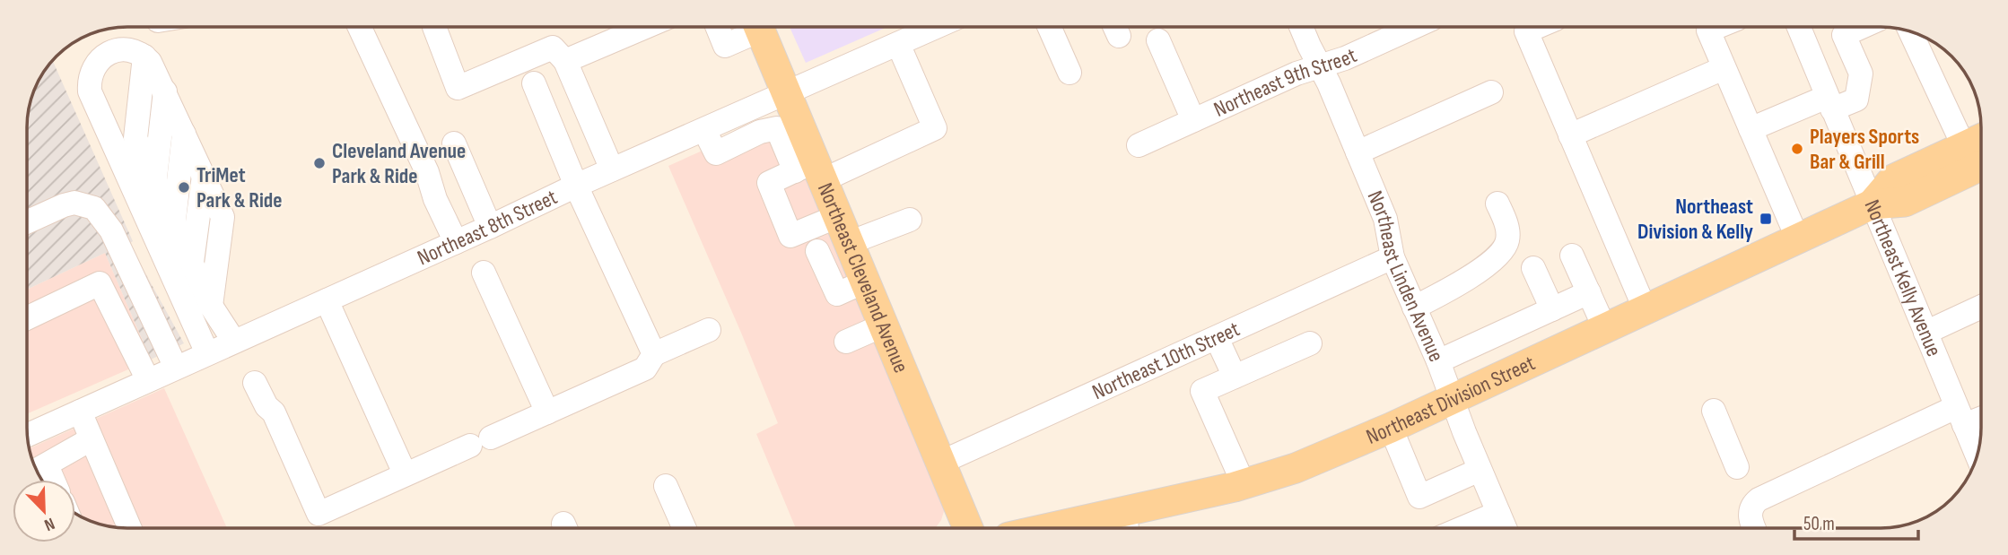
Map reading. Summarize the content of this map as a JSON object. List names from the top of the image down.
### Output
{
  "streets": {
    "main road": ["Northeast Cleveland Avenue", "Northeast Division Street"],
    "street": [
      "Northeast 9th Street",
      "Northeast 8th Street",
      "Northeast Linden Avenue",
      "Northeast Kelly Avenue",
      "Northeast 10th Street"
    ]
  },
  "crossings": [
    ["Northeast 9th Street", "Northeast Linden Avenue"],
    ["Northeast 8th Street", "Northeast Cleveland Avenue"],
    ["Northeast Cleveland Avenue", "Northeast 10th Street"],
    ["Northeast Linden Avenue", "Northeast 10th Street"],
    ["Northeast Linden Avenue", "Northeast Division Street"],
    ["Northeast Kelly Avenue", "Northeast Division Street"]
  ],
  "places": {
    "other": ["Players Sports Bar & Grill", "Cleveland Avenue Park & Ride", "TriMet Park & Ride"],
    "transit": ["Northeast Division & Kelly"]
  },
  "scale_bar": "50 m",
  "north": "bottom right"
}
